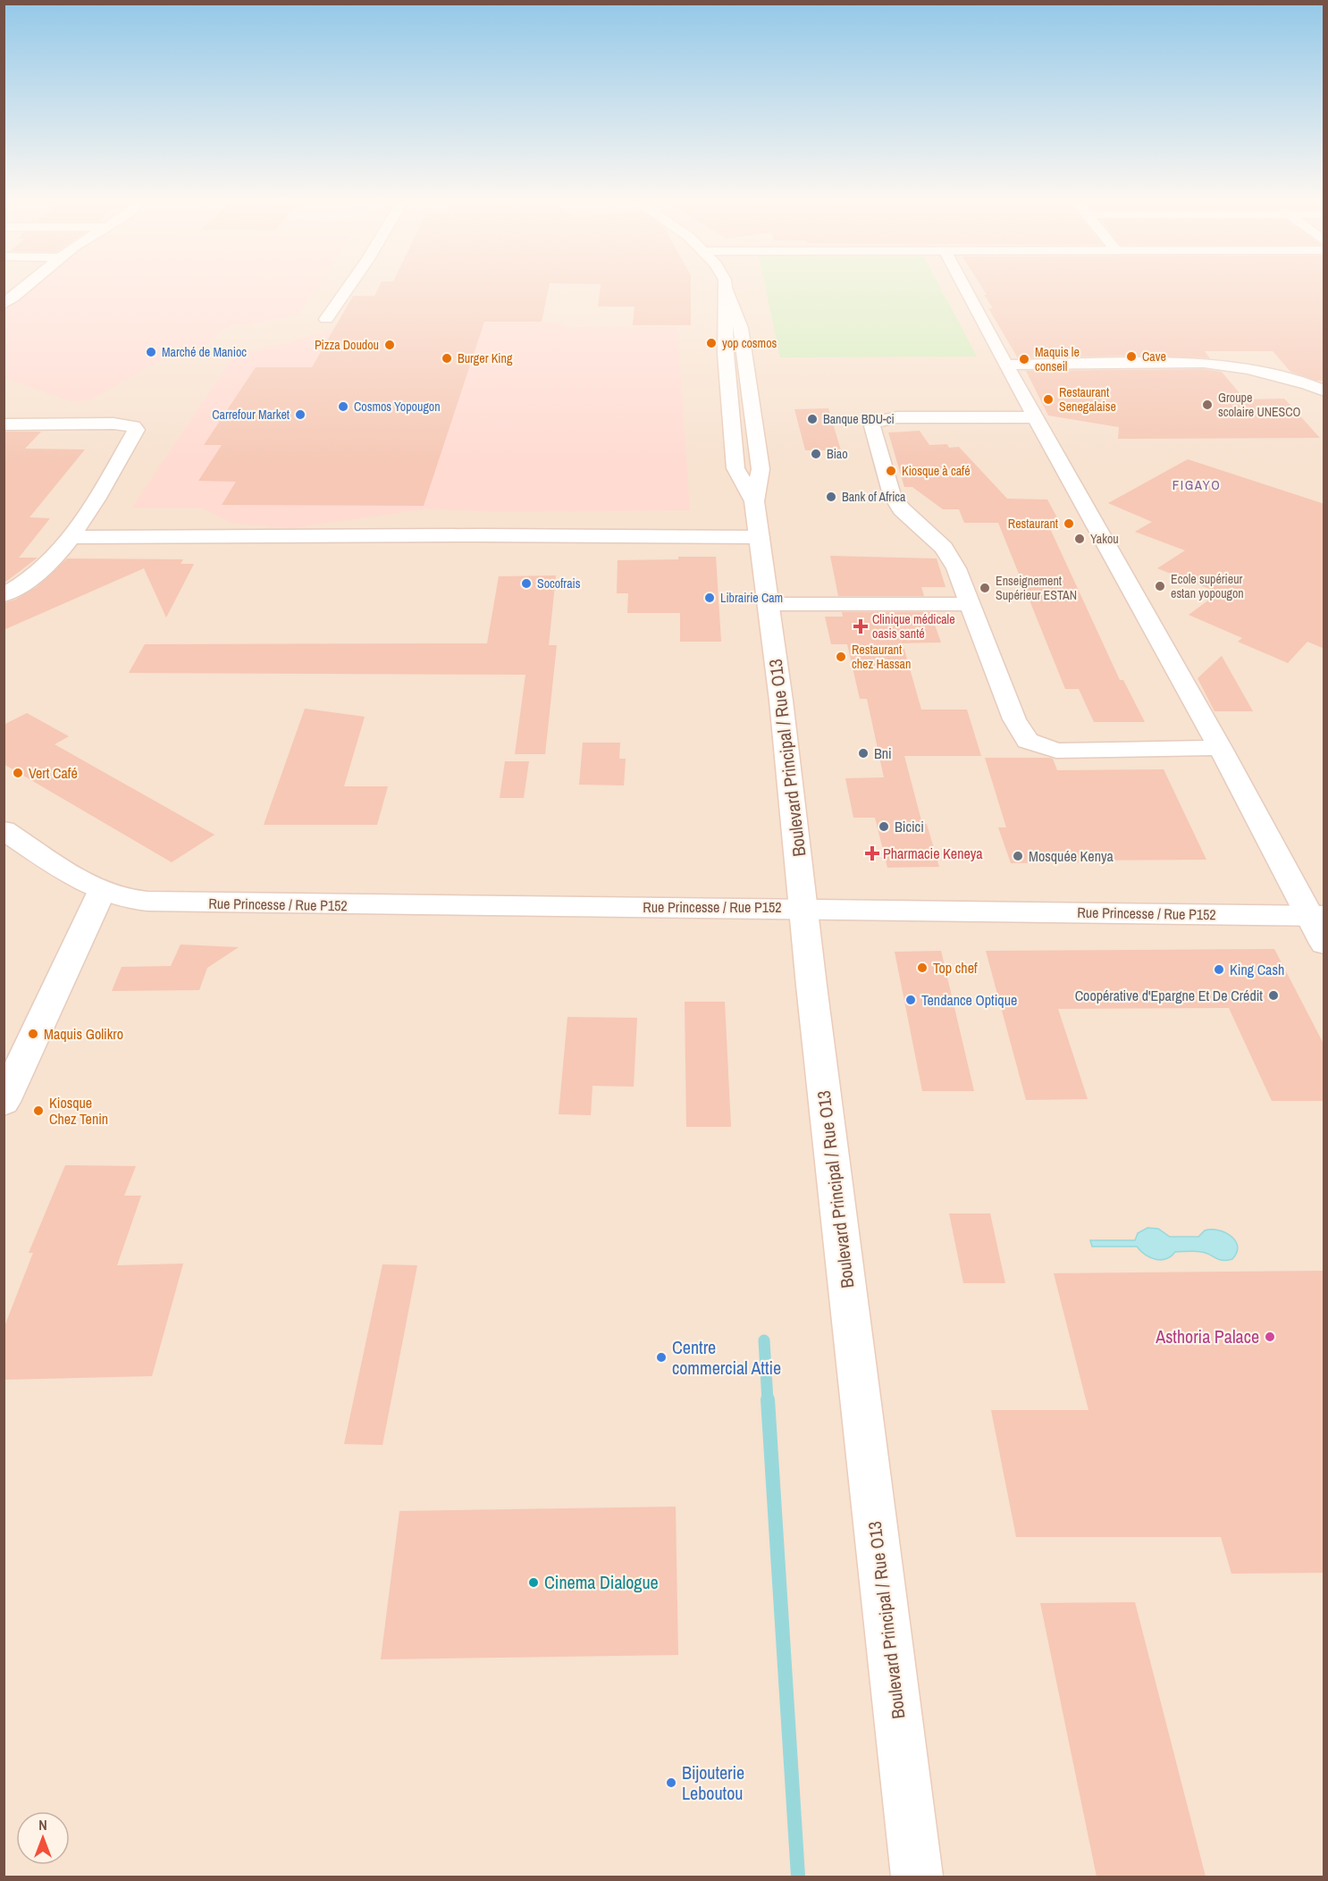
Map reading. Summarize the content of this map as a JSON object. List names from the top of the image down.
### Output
{
  "streets": {
    "street": ["Boulevard Principal / Rue O13", "Rue Princesse / Rue P152"]
  },
  "crossings": [
    ["Boulevard Principal / Rue O13", "Rue Princesse / Rue P152"]
  ],
  "districts": ["FIGAYO"],
  "places": {
    "other": [
      "yop cosmos",
      "Pizza Doudou",
      "Marché de Manioc",
      "Cave",
      "Burger King",
      "Maquis le conseil",
      "Restaurant Senegalaise",
      "Groupe scolaire UNESCO",
      "Cosmos Yopougon",
      "Carrefour Market",
      "Banque BDU-ci",
      "Biao",
      "Kiosque à café",
      "Bank of Africa",
      "Restaurant",
      "Yakou",
      "Socofrais",
      "Ecole supérieur estan yopougon",
      "Enseignement Supérieur ESTAN",
      "Librairie Cam",
      "Restaurant chez Hassan",
      "Bni",
      "Vert Café",
      "Bicici",
      "Mosquée Kenya",
      "Top chef",
      "King Cash",
      "Coopérative d'Epargne Et De Crédit",
      "Tendance Optique",
      "Maquis Golikro",
      "Kiosque Chez Tenin",
      "Asthoria Palace",
      "Centre commercial Attie",
      "Cinema Dialogue",
      "Bijouterie Leboutou"
    ],
    "health": ["Clinique médicale oasis santé", "Pharmacie Keneya"]
  },
  "north": "top"
}
